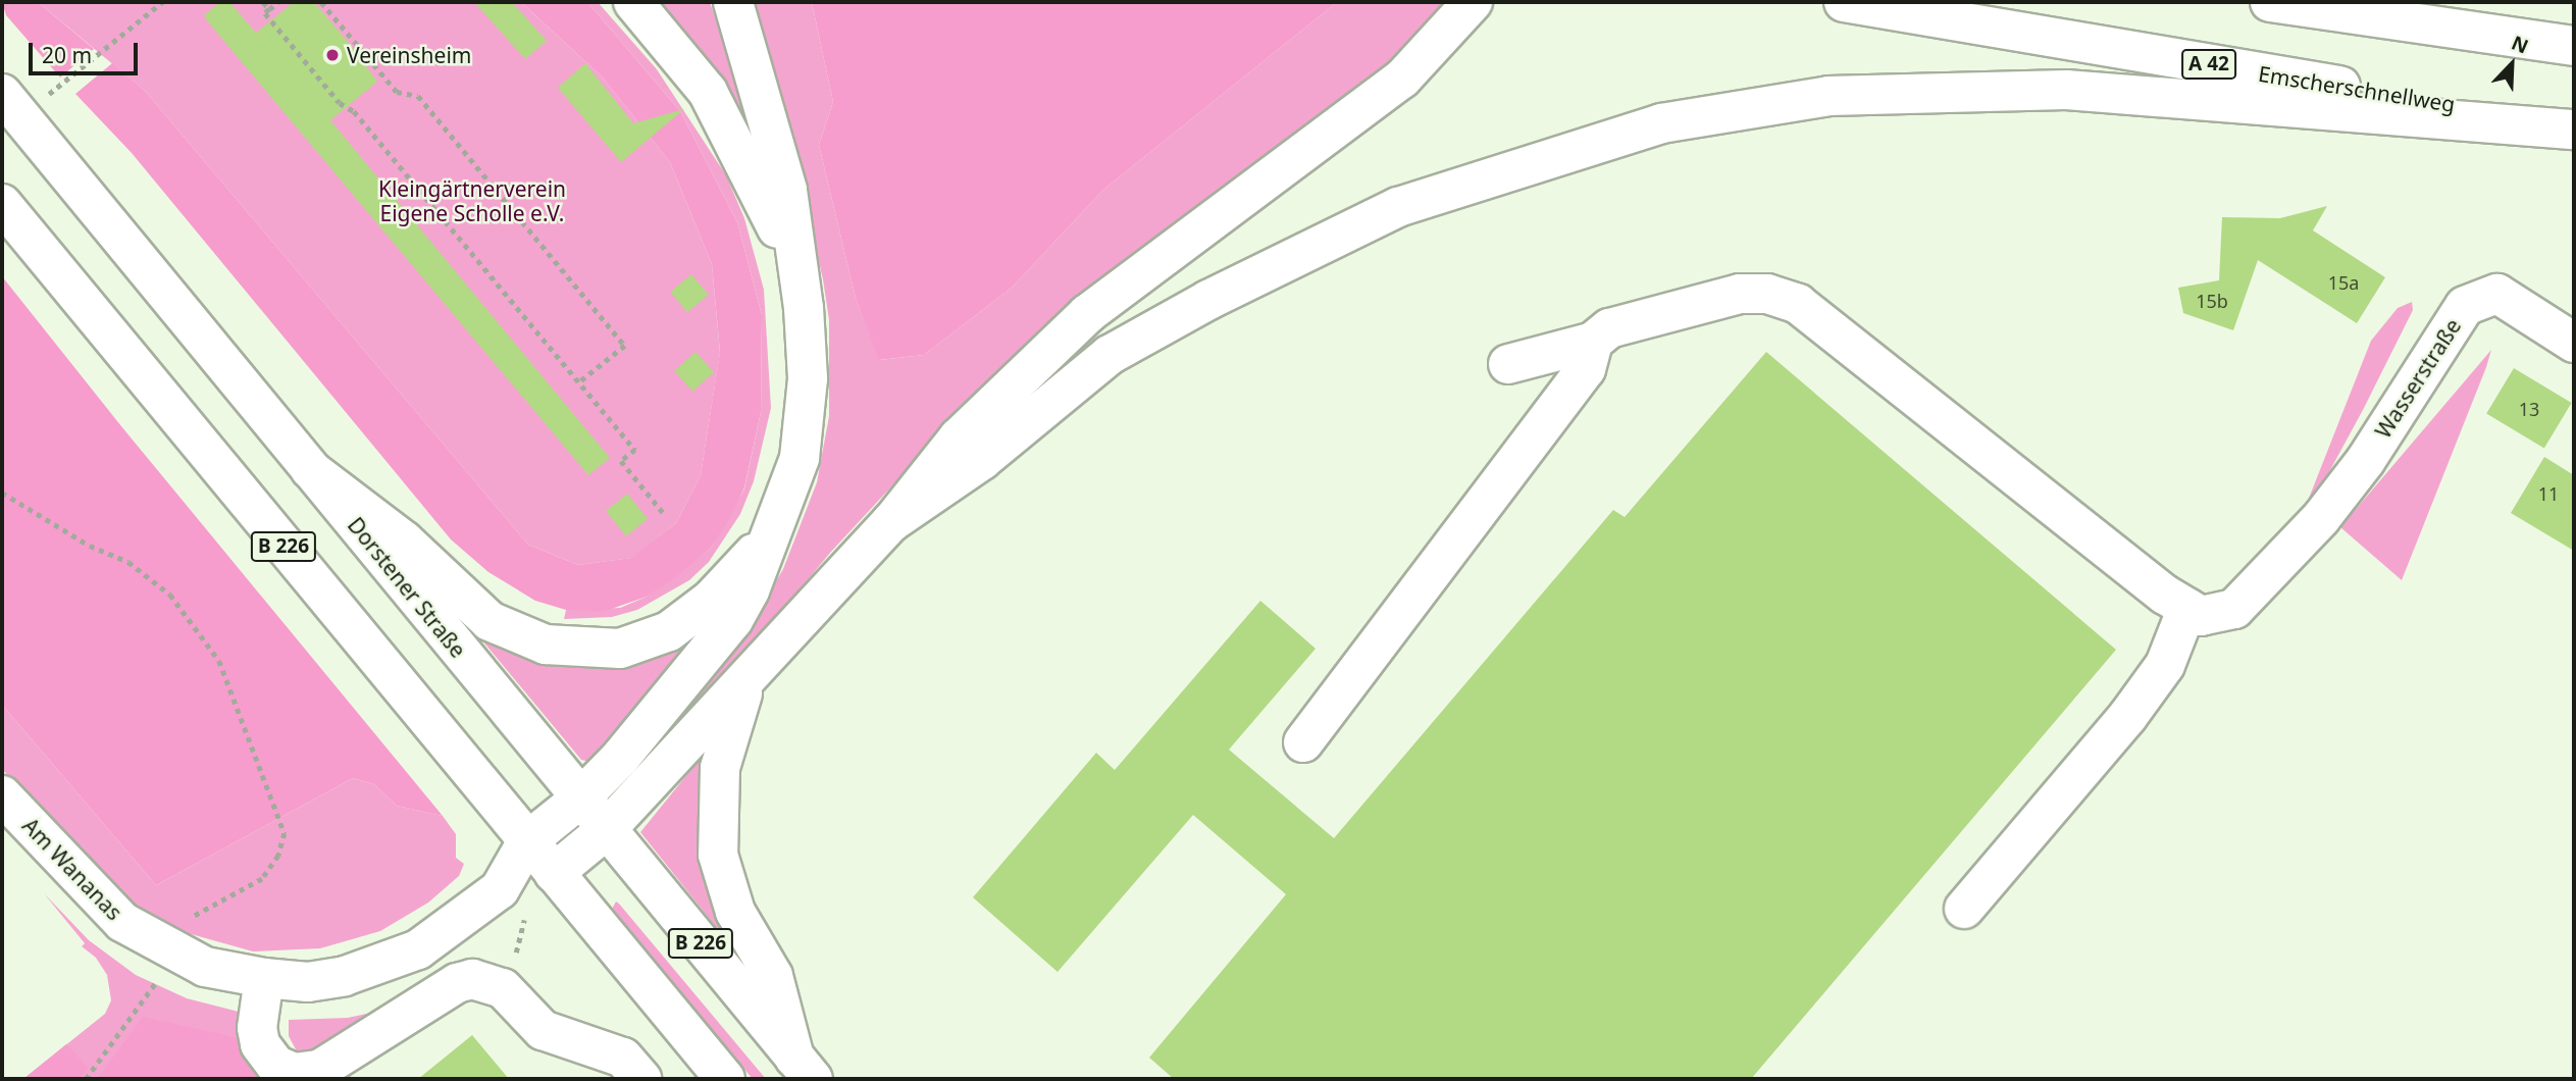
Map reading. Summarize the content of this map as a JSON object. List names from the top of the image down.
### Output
{
  "streets": {
    "main road": [
      "A 42",
      "Emscherschnellweg",
      "Wasserstraße",
      "B 226",
      "Dorstener Straße",
      "Am Wananas"
    ]
  },
  "crossings": [
    ["B 226", "Am Wananas"]
  ],
  "parks": ["Kleingärtnerverein Eigene Scholle e.V."],
  "places": ["Vereinsheim"],
  "house_numbers": [
    "15a",
    "15b",
    "13",
    "11"
  ],
  "scale_bar": "20 m",
  "north": "top right"
}
